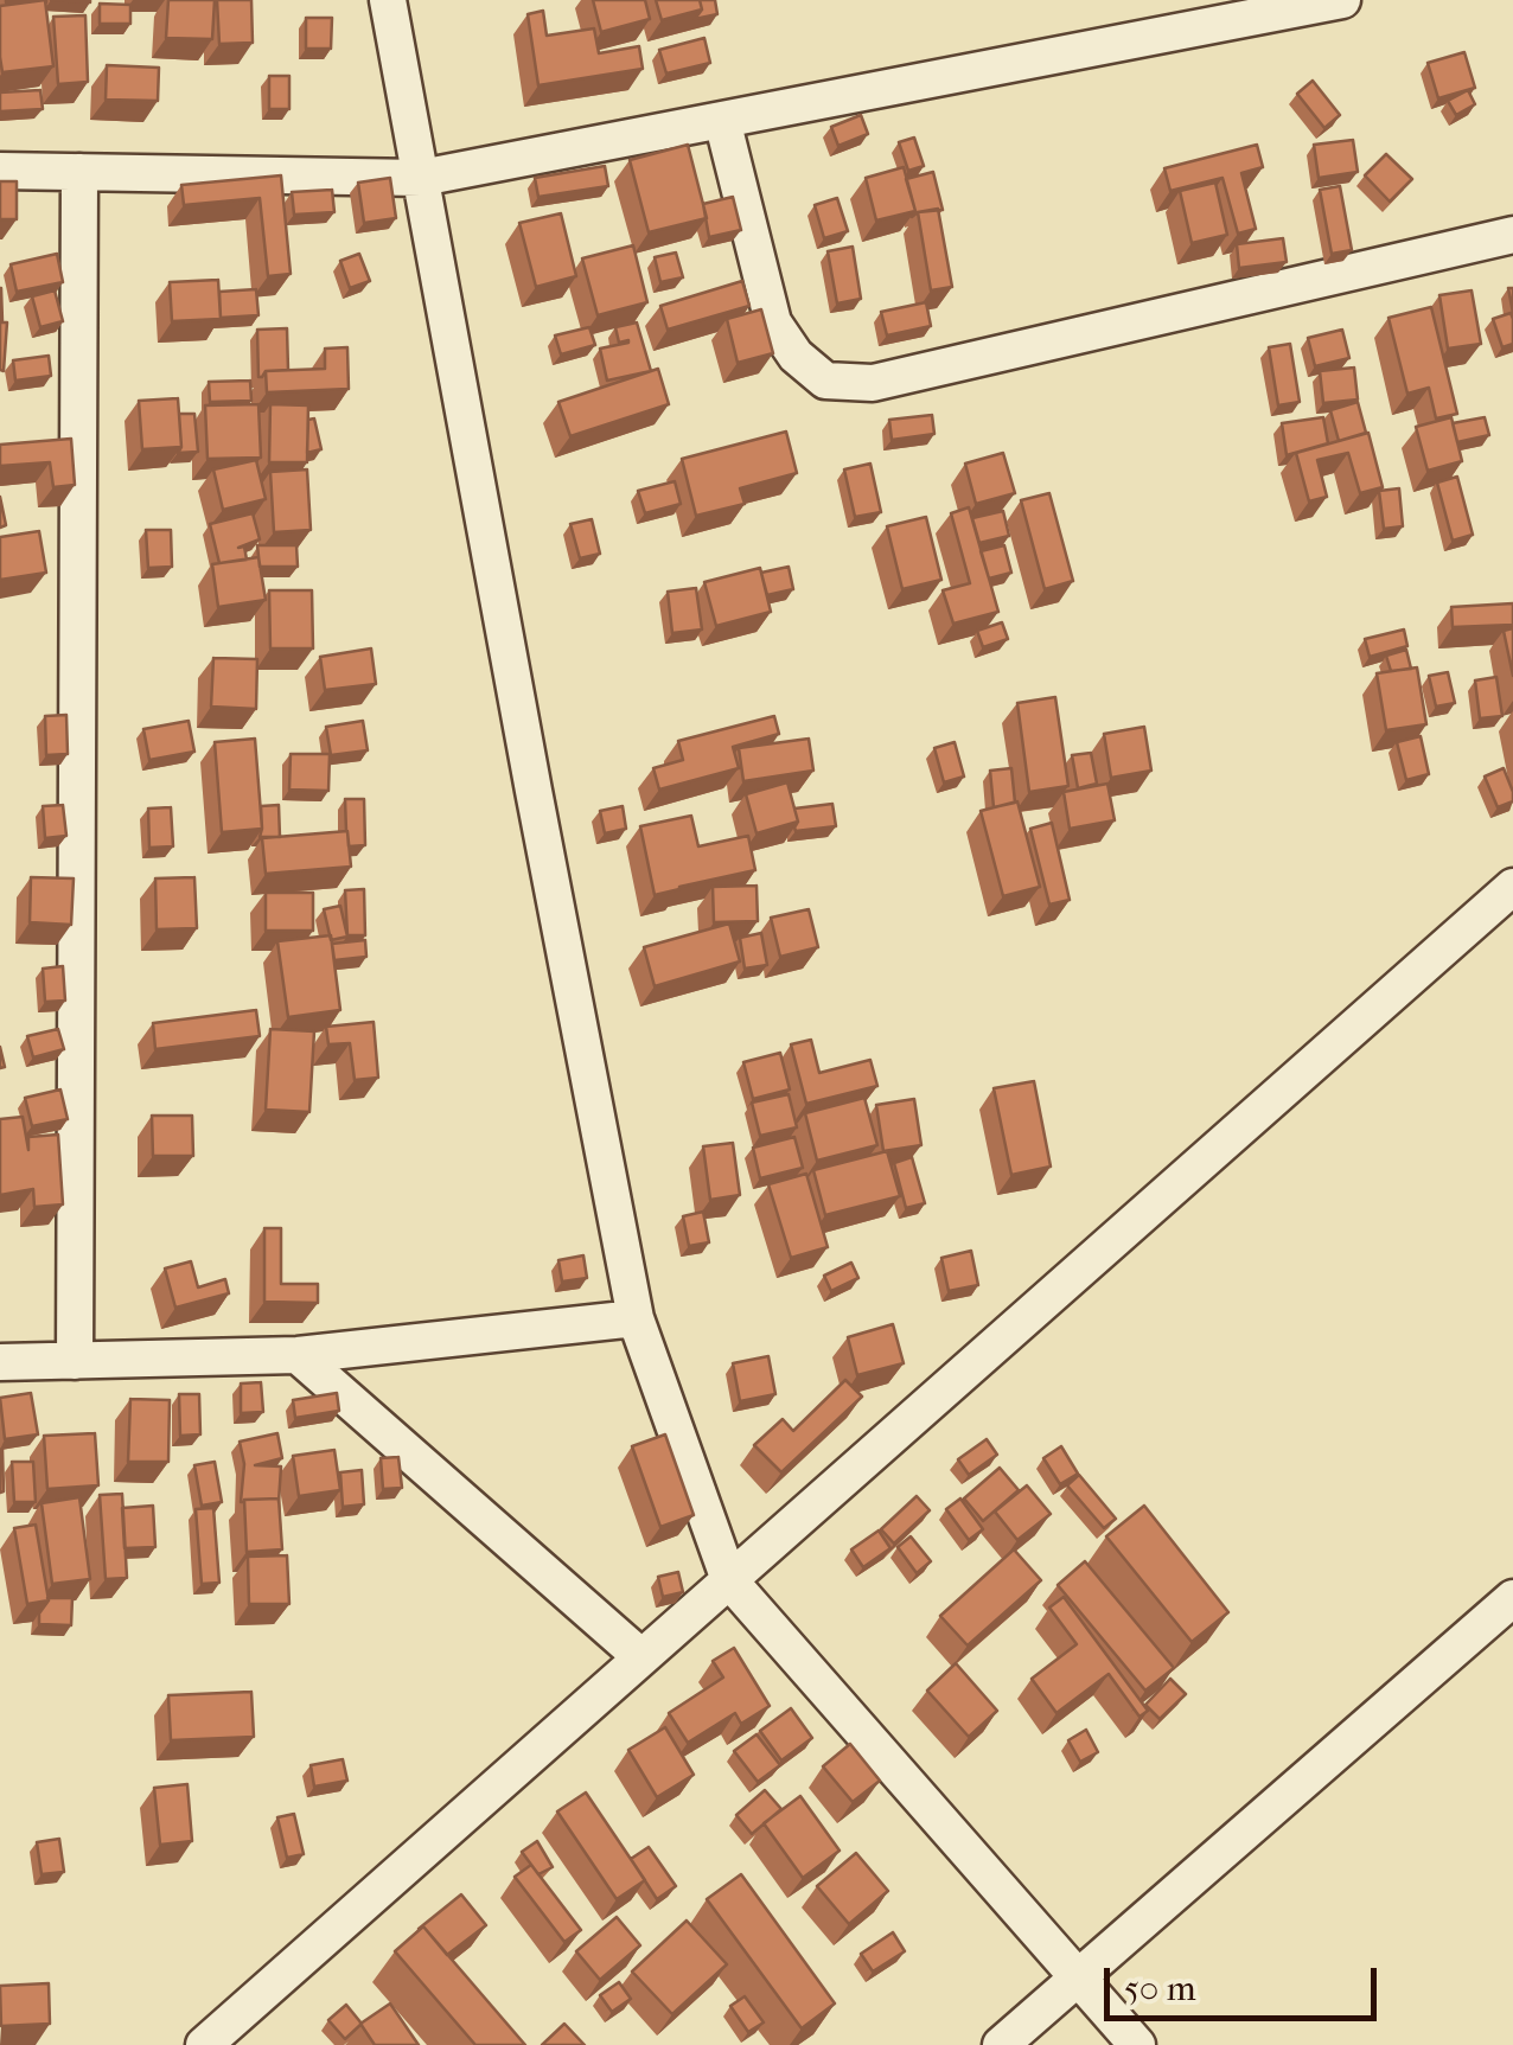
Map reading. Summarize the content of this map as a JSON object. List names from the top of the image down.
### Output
{
  "scale_bar": "50 m"
}
